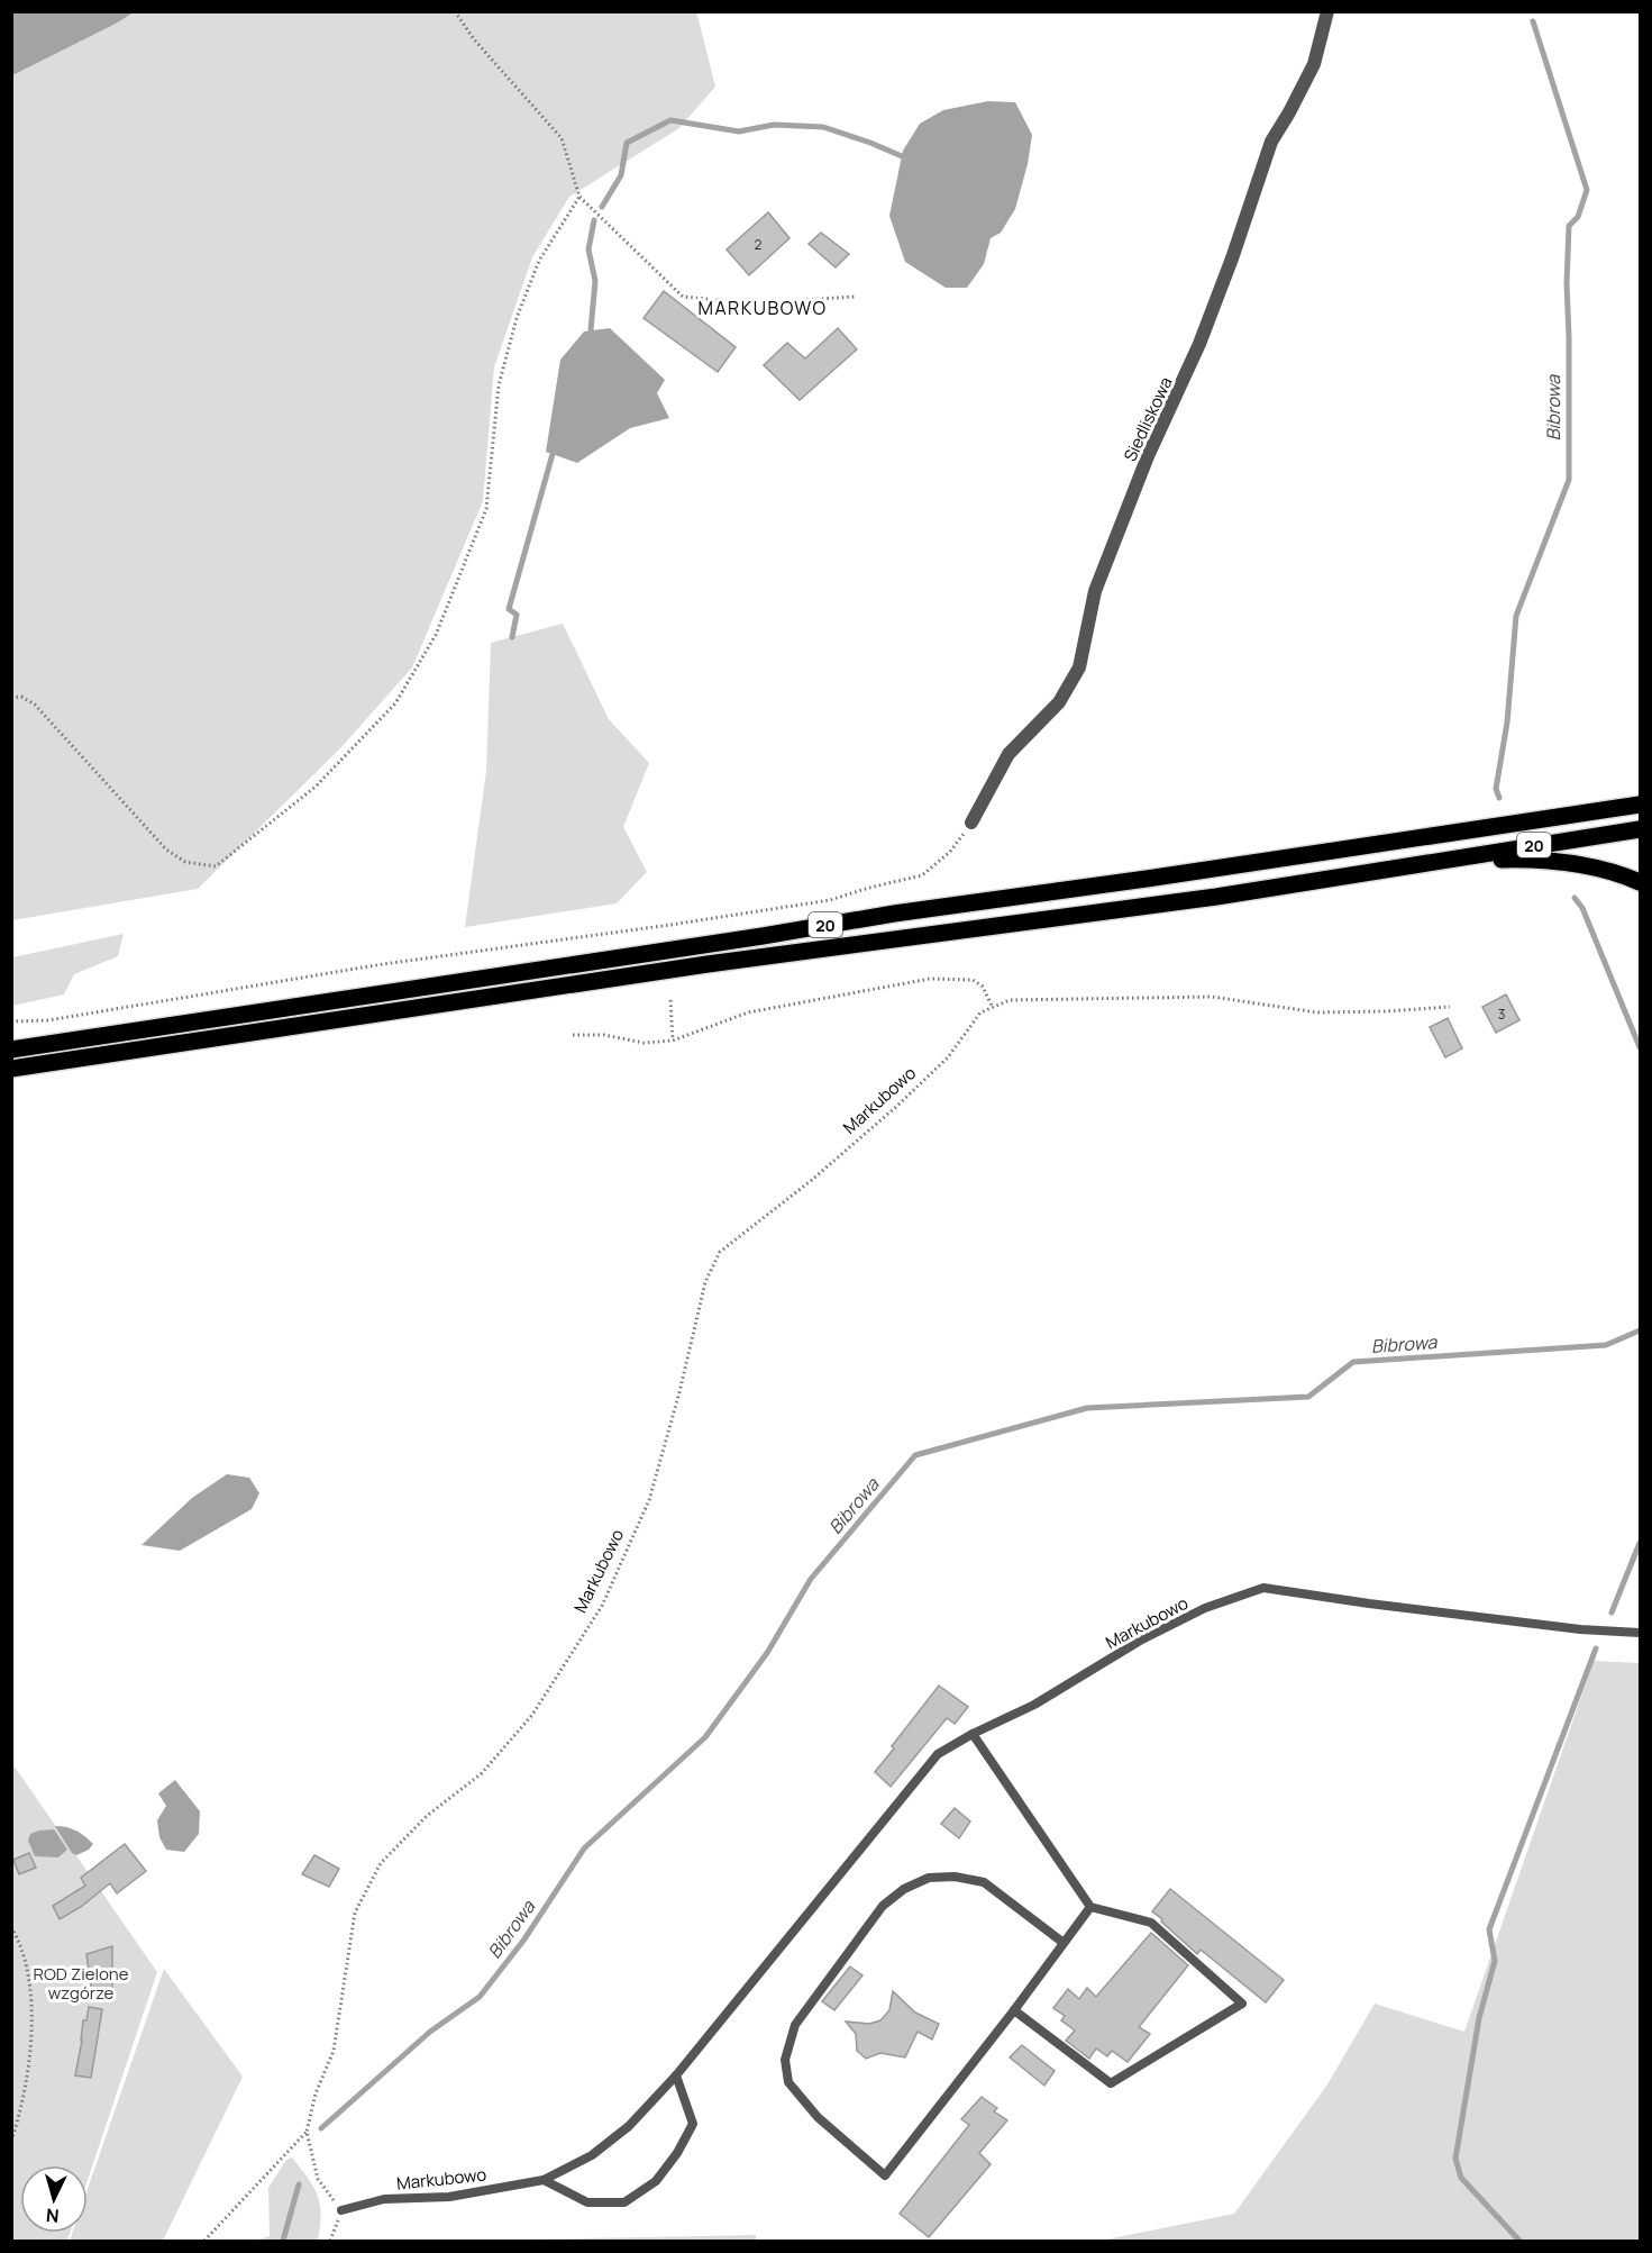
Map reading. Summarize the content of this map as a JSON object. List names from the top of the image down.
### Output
{
  "streets": {
    "main road": ["20"],
    "street": ["Siedliskowa"],
    "lane": ["Markubowo"]
  },
  "districts": ["MARKUBOWO"],
  "water": ["Bibrowa"],
  "parks": ["ROD Zielone wzgórze"],
  "house_numbers": ["2", "3"],
  "north": "bottom"
}
